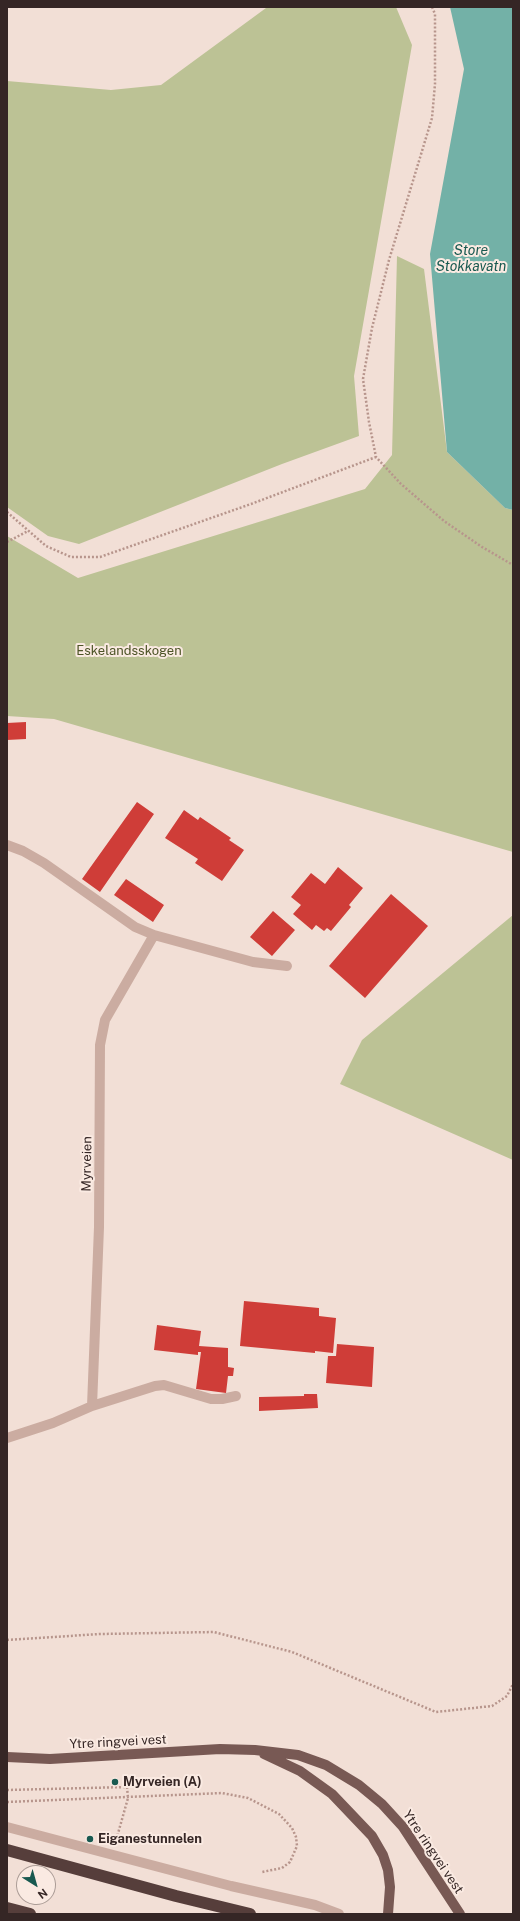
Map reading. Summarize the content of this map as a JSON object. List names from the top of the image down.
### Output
{
  "streets": {
    "main road": ["Ytre ringvei vest"],
    "street": ["Myrveien"]
  },
  "water": ["Store Stokkavatn"],
  "parks": ["Eskelandsskogen"],
  "places": ["Myrveien (A)", "Eiganestunnelen"],
  "north": "bottom right"
}
